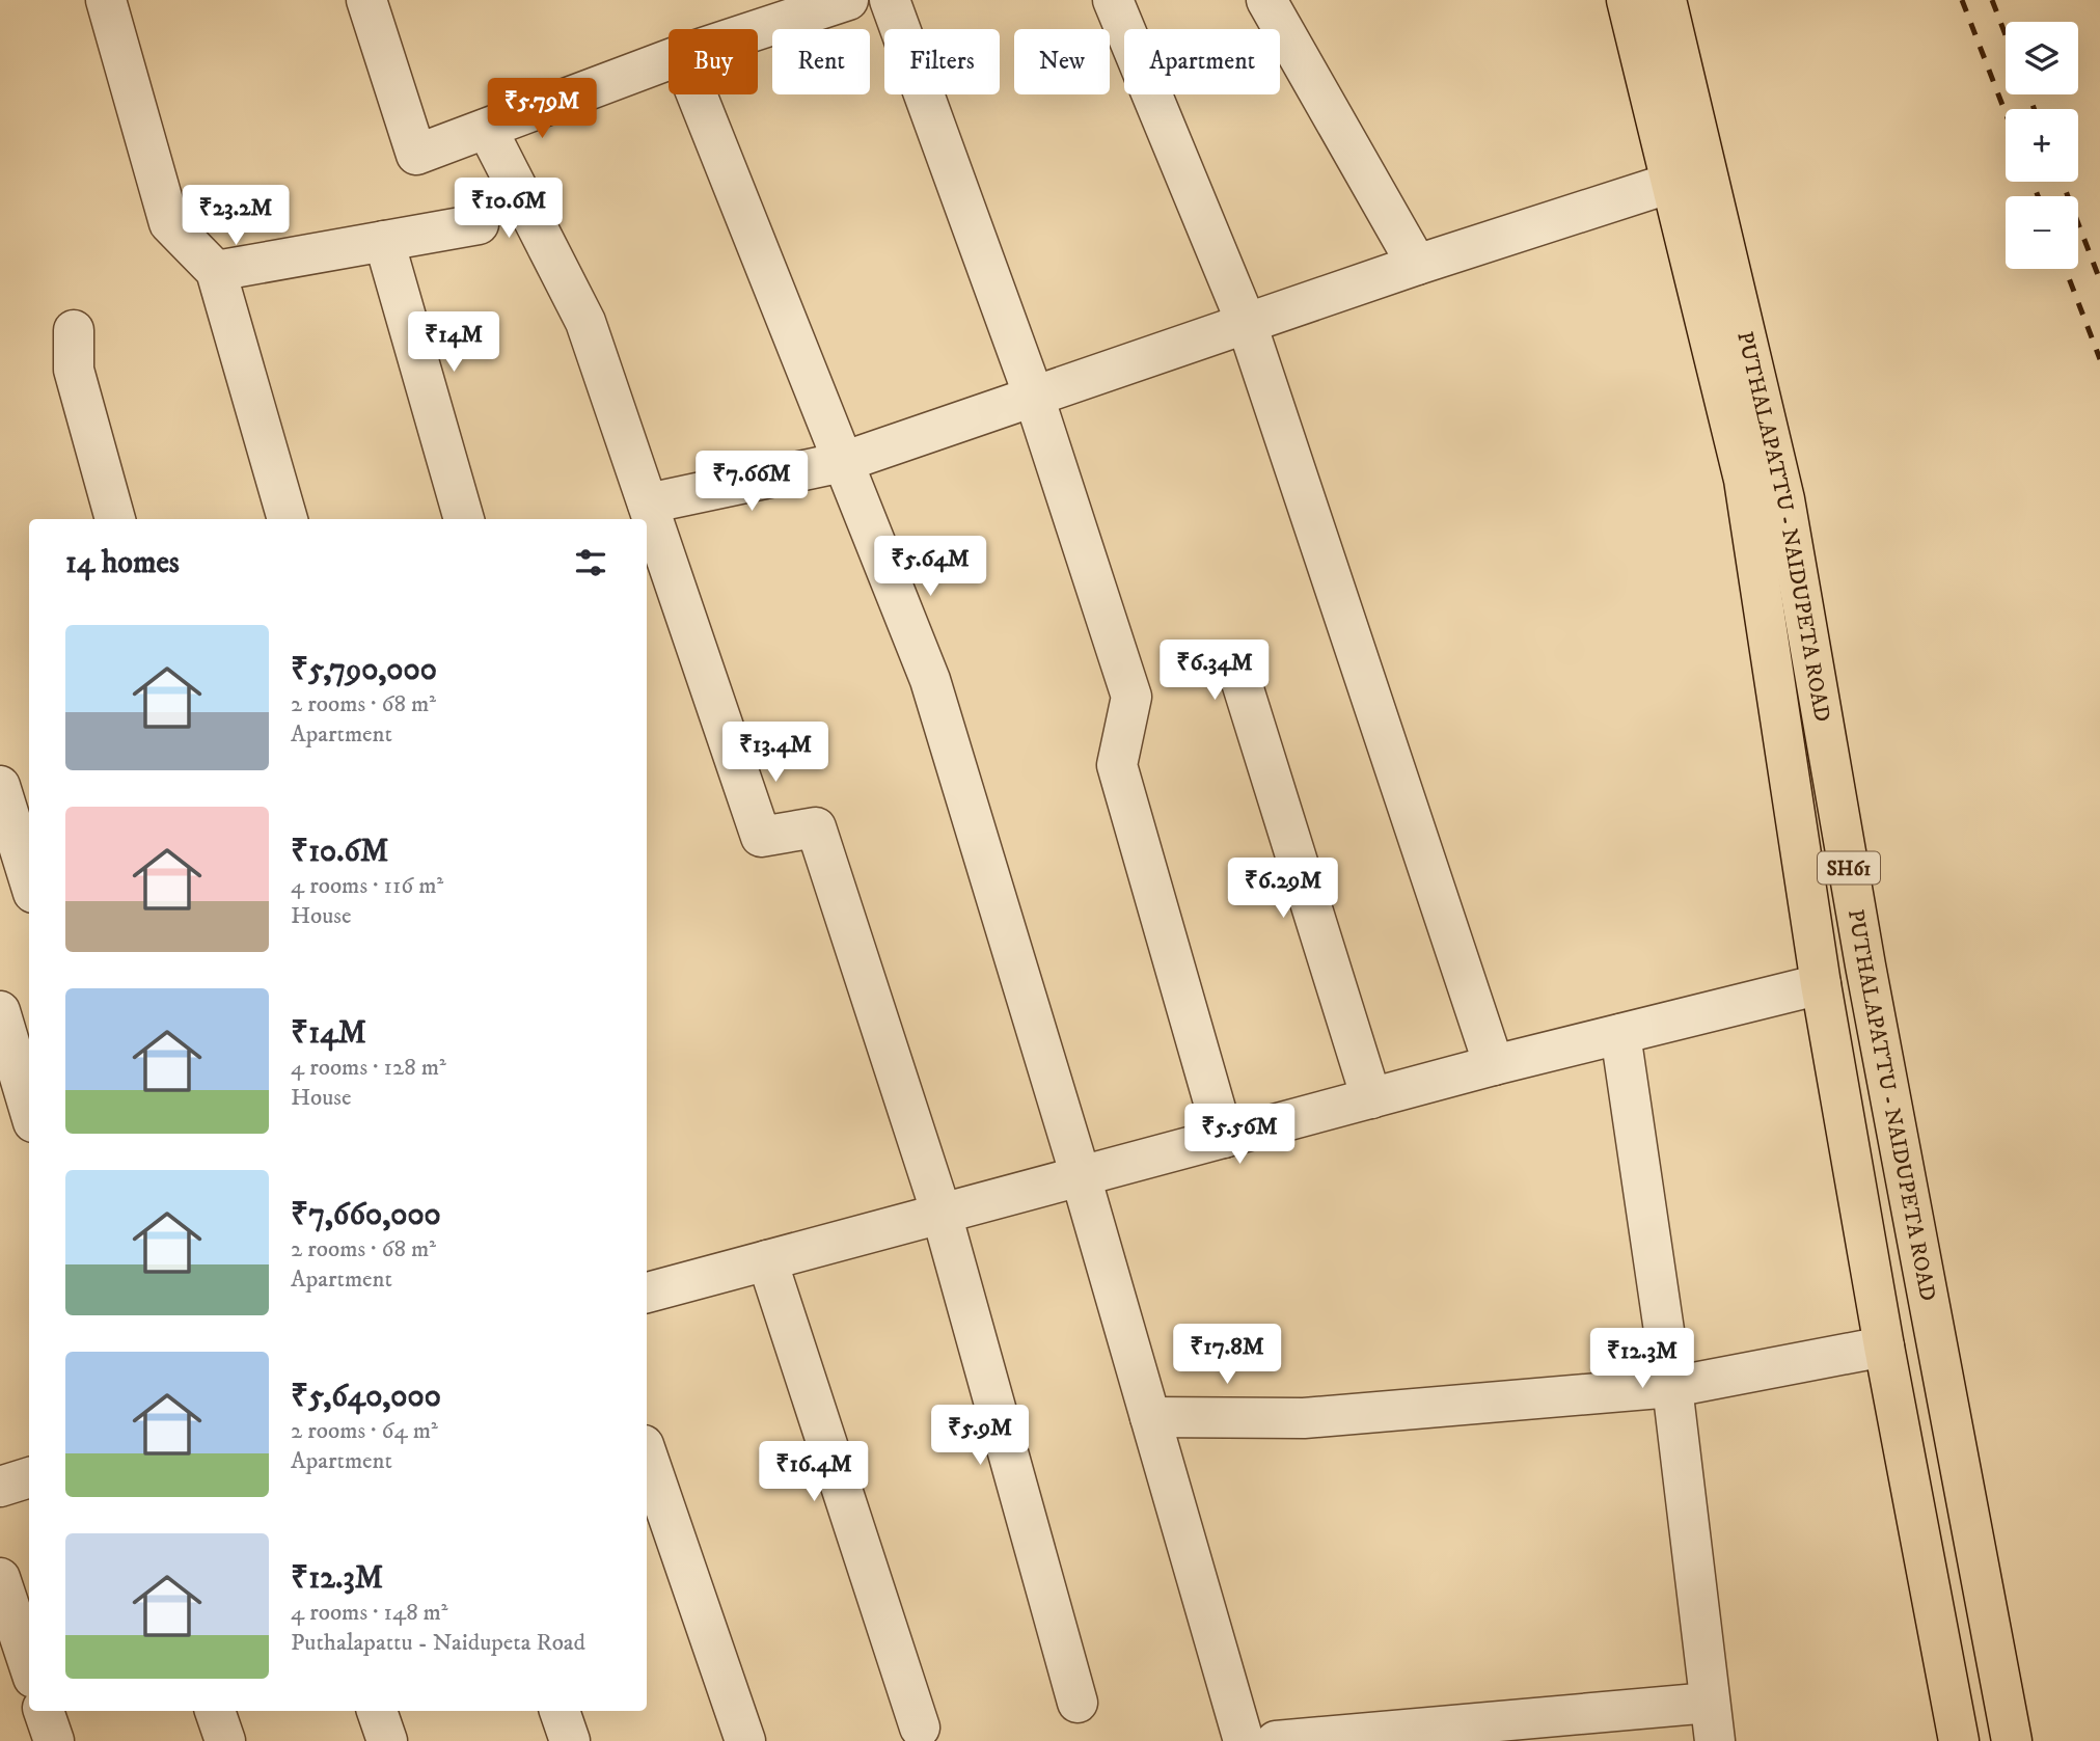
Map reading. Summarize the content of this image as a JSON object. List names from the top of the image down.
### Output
{
  "streets": {
    "main road": ["PUTHALAPATTU - NAIDUPETA ROAD", "SH61"]
  },
  "page": {
    "map_buttons": ["+", "−"],
    "chip": [
      "Buy",
      "Rent",
      "Filters",
      "New",
      "Apartment"
    ],
    "price": [
      "₹5.79M",
      "₹10.6M",
      "₹23.2M",
      "₹14M",
      "₹7.66M",
      "₹5.64M",
      "₹6.34M",
      "₹13.4M",
      "₹6.29M",
      "₹5.56M",
      "₹17.8M",
      "₹12.3M",
      "₹5.9M",
      "₹16.4M"
    ],
    "heading": "14 homes",
    "list": [
      {
        "name": "₹5,790,000",
        "note": "2 rooms · 68 m² · Apartment"
      },
      {
        "name": "₹10.6M",
        "note": "4 rooms · 116 m² · House"
      },
      {
        "name": "₹14M",
        "note": "4 rooms · 128 m² · House"
      },
      {
        "name": "₹7,660,000",
        "note": "2 rooms · 68 m² · Apartment"
      },
      {
        "name": "₹5,640,000",
        "note": "2 rooms · 64 m² · Apartment"
      },
      {
        "name": "₹12.3M",
        "note": "4 rooms · 148 m² · Puthalapattu - Naidupeta Road"
      }
    ]
  }
}
